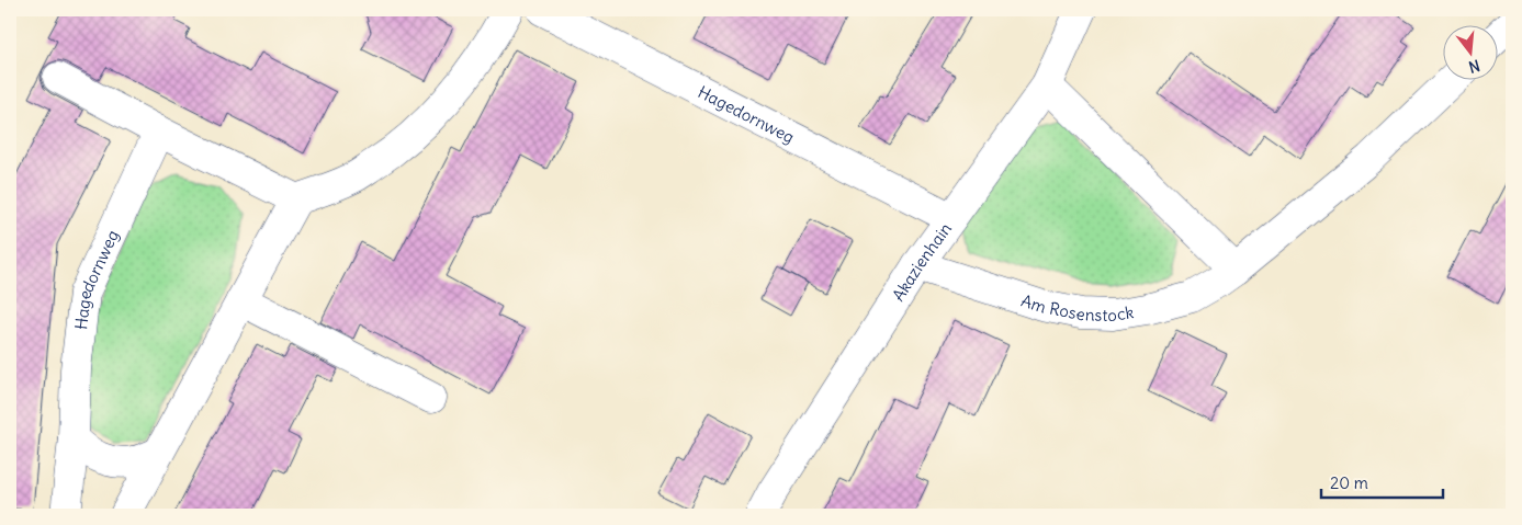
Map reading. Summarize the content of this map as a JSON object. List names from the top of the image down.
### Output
{
  "streets": {
    "street": ["Hagedornweg", "Akazienhain", "Am Rosenstock"]
  },
  "crossings": [
    ["Hagedornweg", "Akazienhain"],
    ["Akazienhain", "Am Rosenstock"]
  ],
  "scale_bar": "20 m",
  "north": "bottom"
}
